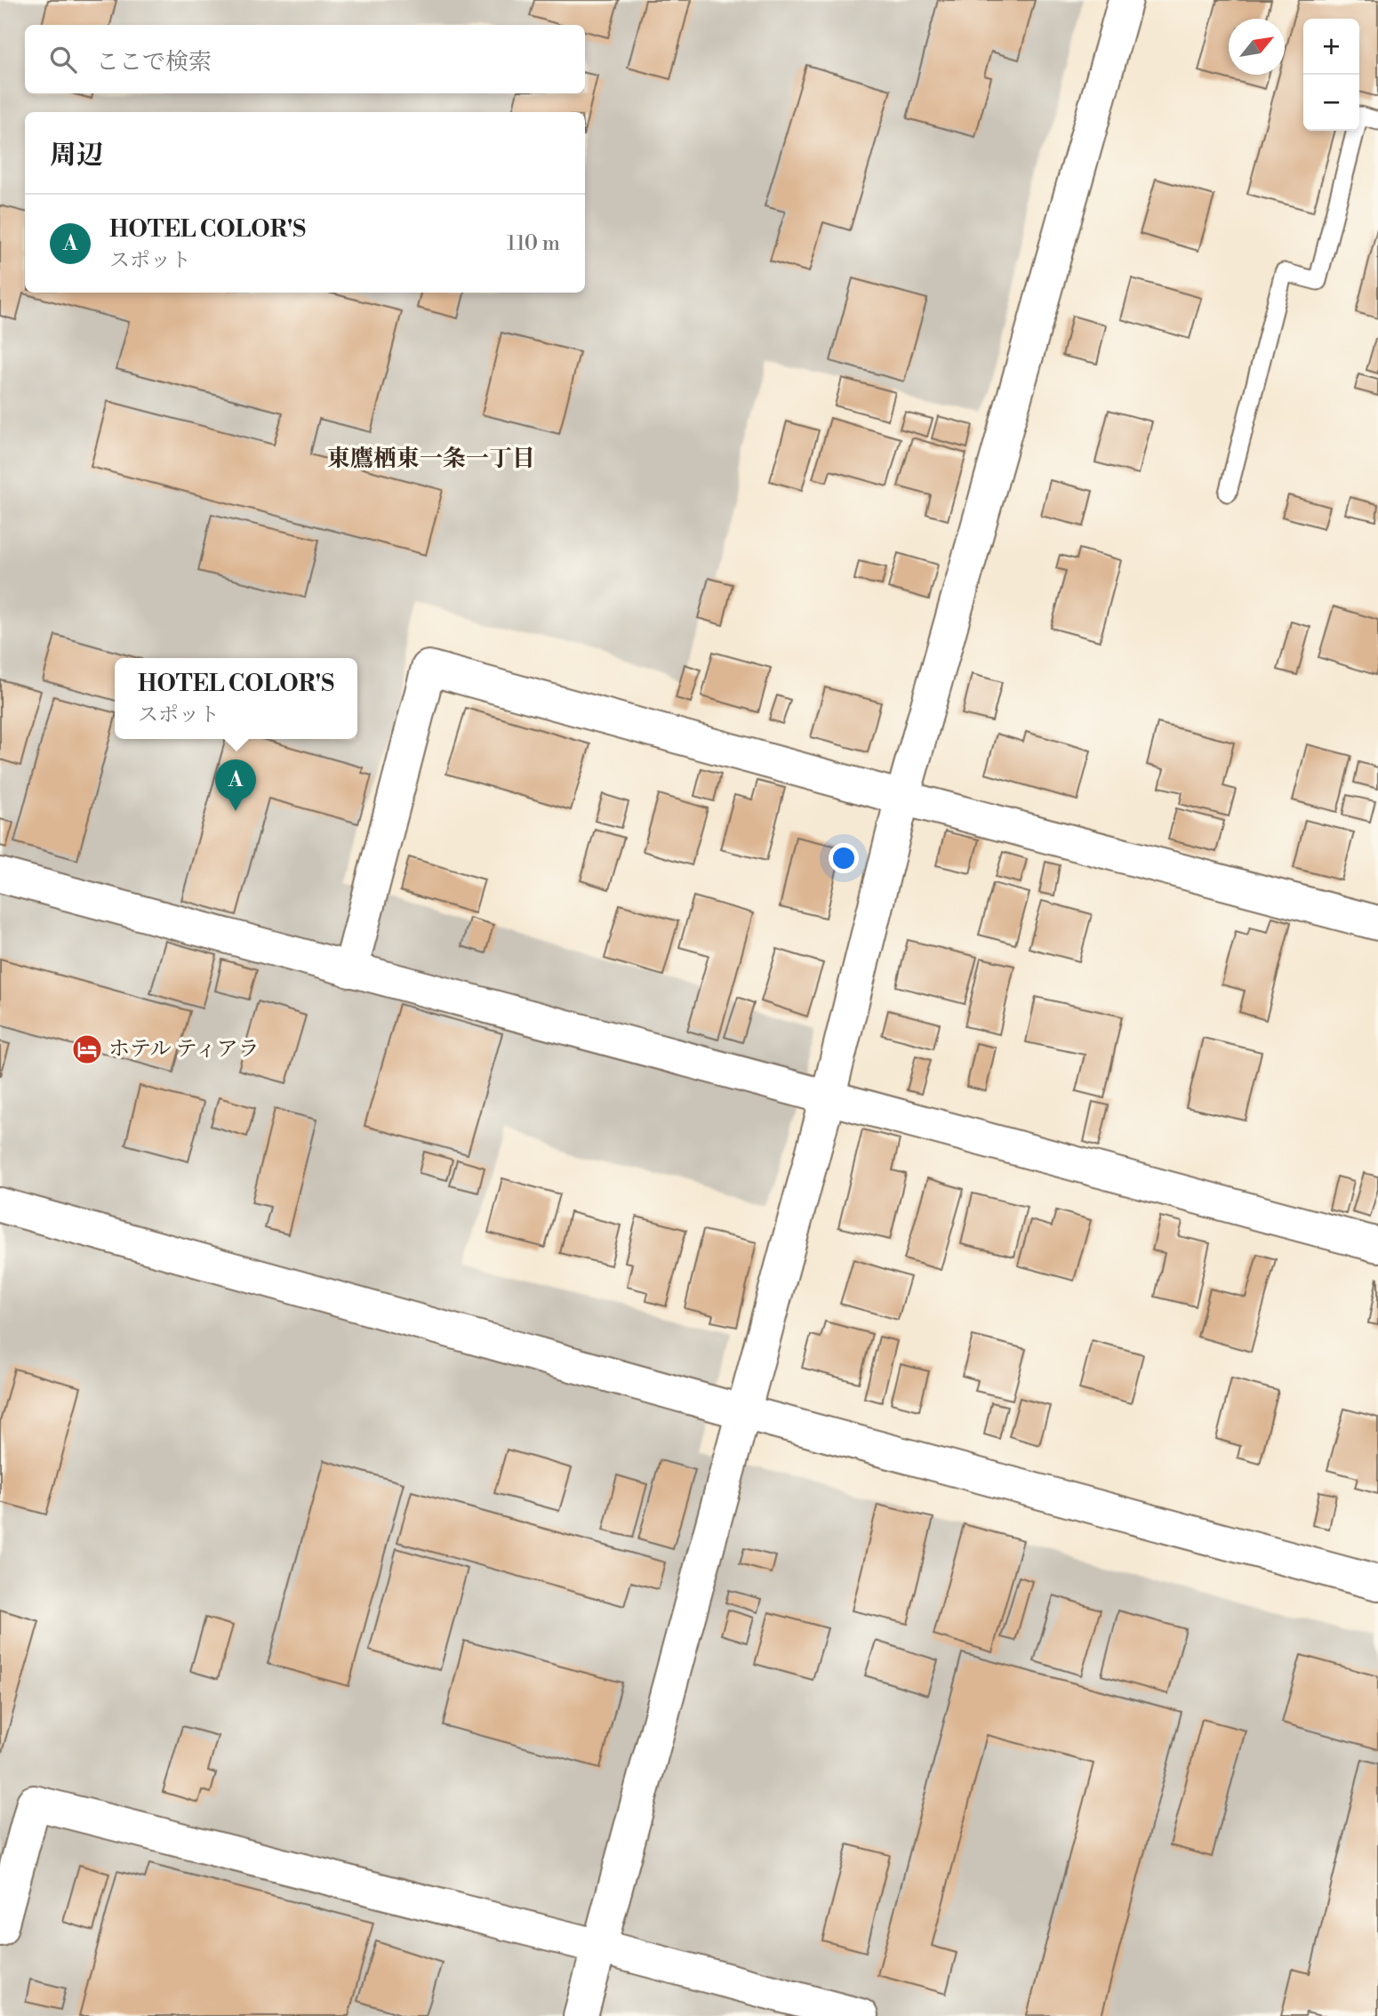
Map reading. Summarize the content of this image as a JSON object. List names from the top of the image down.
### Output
{
  "districts": ["東鷹栖東一条一丁目"],
  "places": {
    "hotel": ["ホテル ティアラ"]
  },
  "north": "top right",
  "page": {
    "map_buttons": ["+", "−"],
    "search": "ここで検索",
    "heading": "周辺",
    "list": [
      {
        "mark": "A",
        "name": "HOTEL COLOR'S",
        "note": "スポット",
        "value": "110 m"
      }
    ],
    "popup": ["HOTEL COLOR'S", "スポット"],
    "pins": "A"
  }
}
